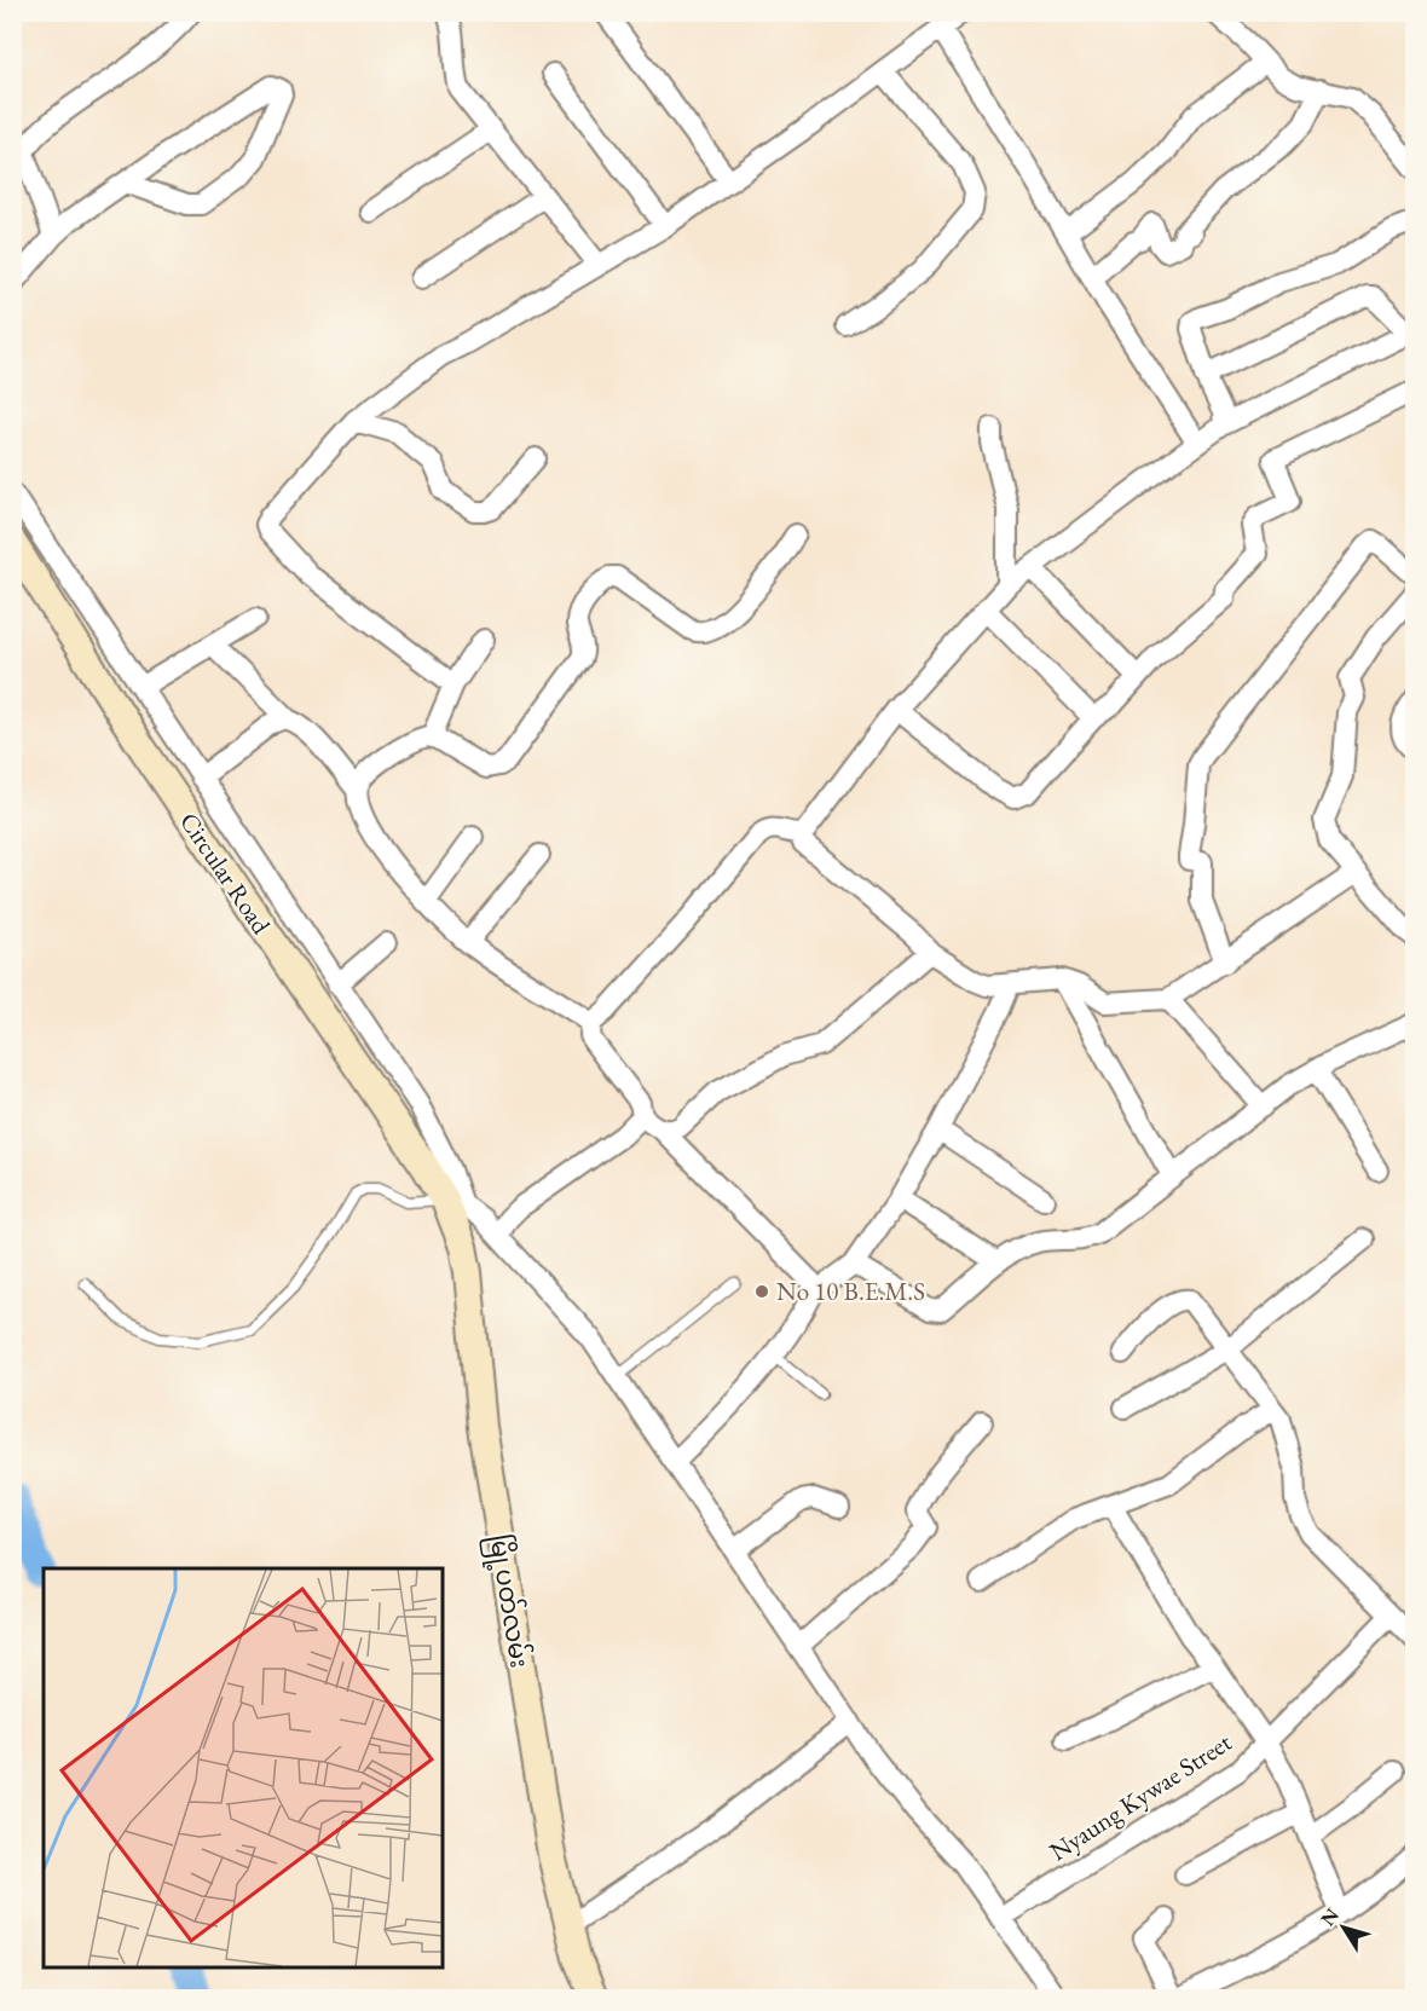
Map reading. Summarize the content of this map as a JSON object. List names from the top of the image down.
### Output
{
  "streets": {
    "main road": ["Circular Road", "မြို့ပတ်လမ်း"],
    "street": ["Nyaung Kywae Street"]
  },
  "crossings": [
    ["Circular Road", "မြို့ပတ်လမ်း"]
  ],
  "places": ["No 10 B.E.M.S"],
  "north": "top left"
}
